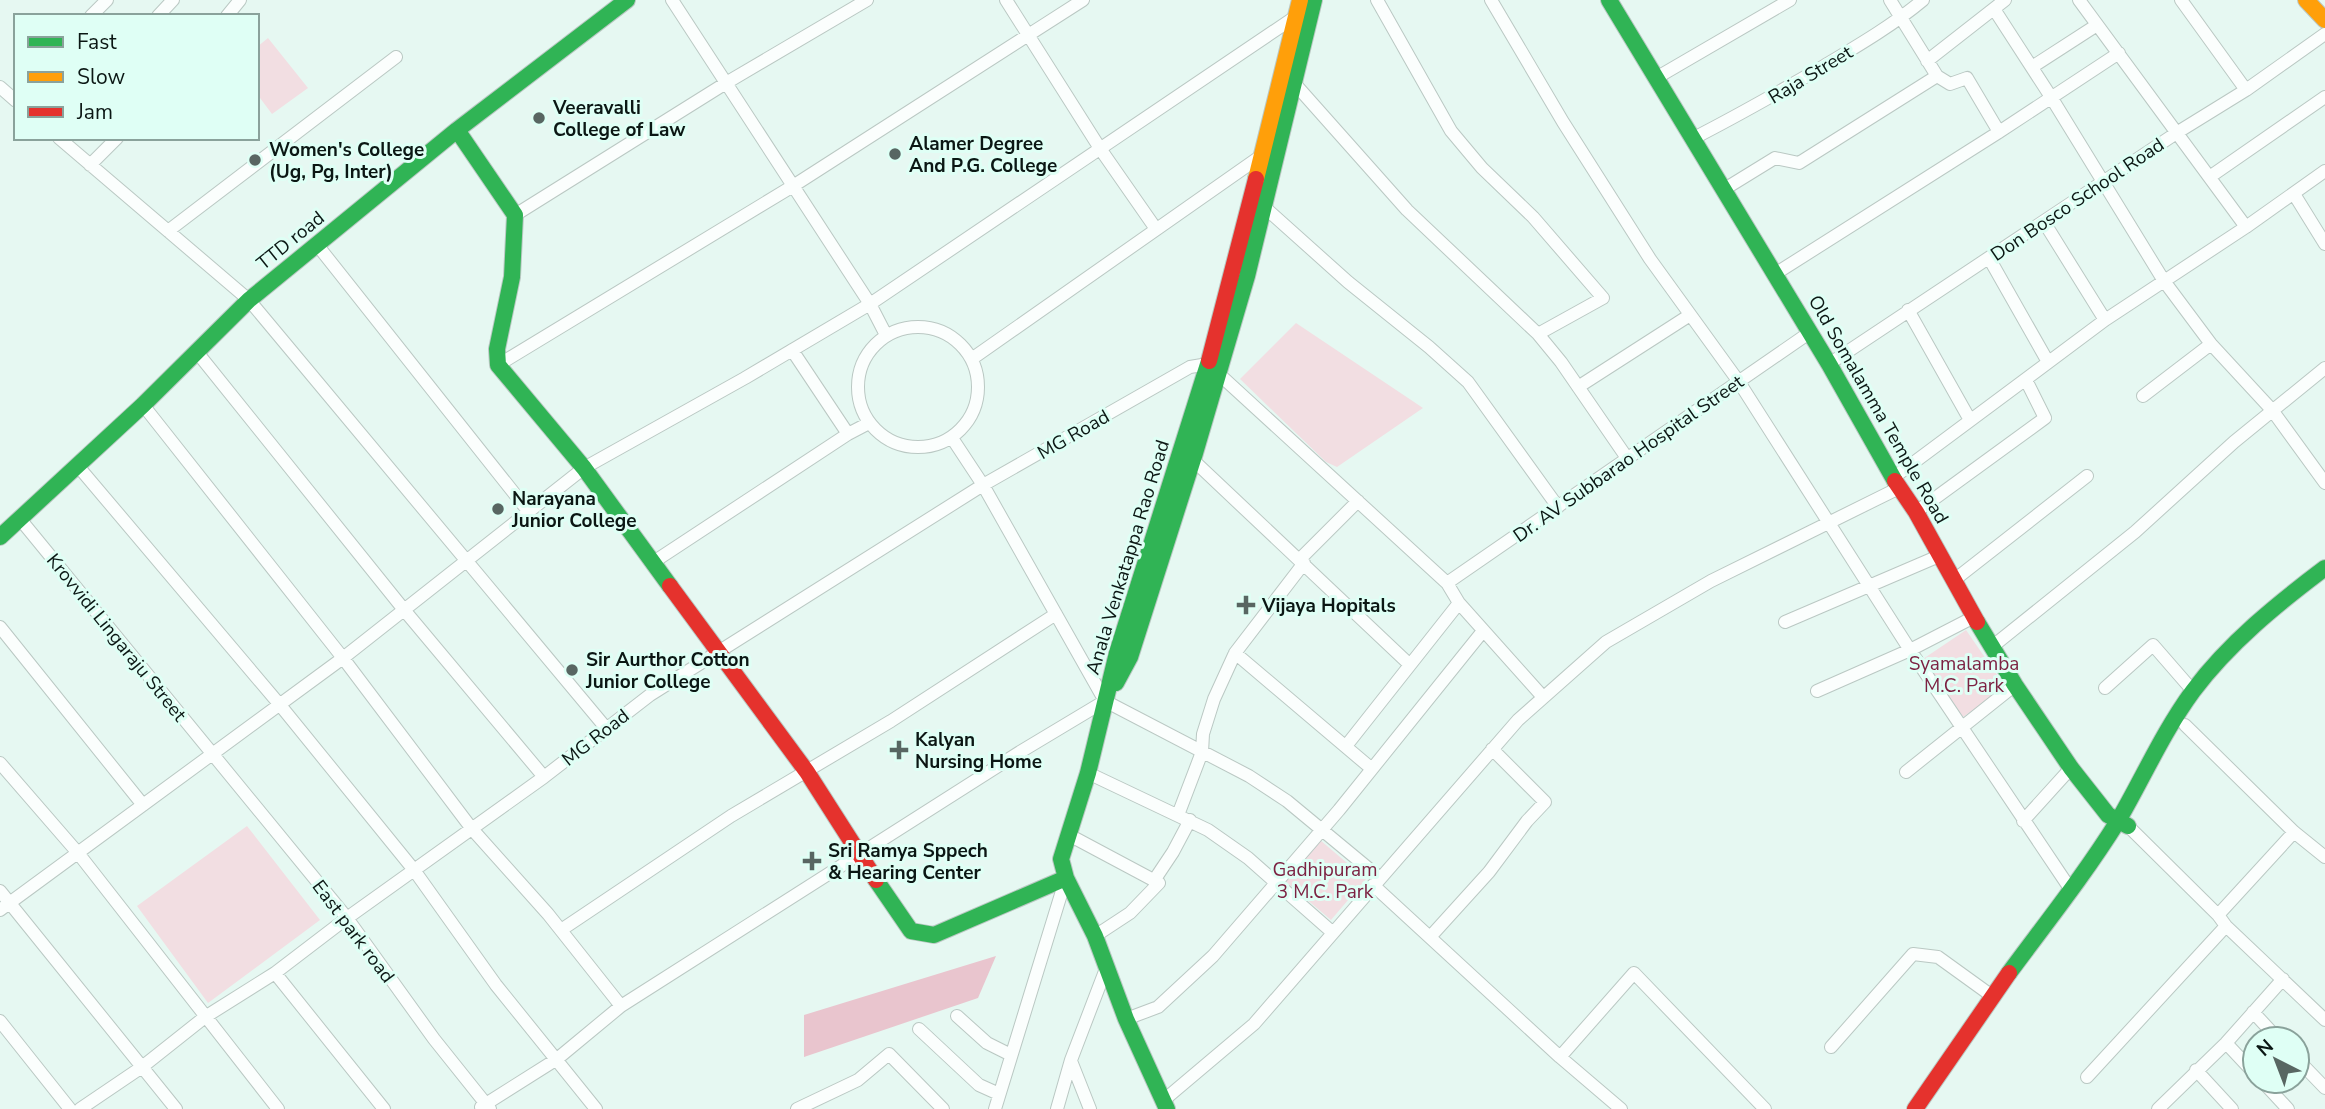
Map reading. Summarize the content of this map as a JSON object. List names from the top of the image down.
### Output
{
  "streets": {
    "main road": ["TTD road", "Old Somalamma Temple Road", "Anala Venkatappa Rao Road"],
    "street": [
      "Raja Street",
      "Don Bosco School Road",
      "MG Road",
      "Dr. AV Subbarao Hospital Street",
      "Krovvidi Lingaraju Street",
      "East park road"
    ]
  },
  "crossings": [
    ["Raja Street", "Old Somalamma Temple Road"],
    ["Don Bosco School Road", "Old Somalamma Temple Road"],
    ["TTD road", "Krovvidi Lingaraju Street"],
    ["Old Somalamma Temple Road", "Dr. AV Subbarao Hospital Street"],
    ["MG Road", "Anala Venkatappa Rao Road"],
    ["MG Road", "East park road"],
    ["Krovvidi Lingaraju Street", "East park road"]
  ],
  "parks": ["Syamalamba M.C. Park", "Gadhipuram 3 M.C. Park"],
  "places": {
    "other": [
      "Veeravalli College of Law",
      "Alamer Degree And P.G. College",
      "Women's College (Ug, Pg, Inter)",
      "Narayana Junior College",
      "Sir Aurthor Cotton Junior College"
    ],
    "health": ["Vijaya Hopitals", "Kalyan Nursing Home", "Sri Ramya Sppech & Hearing Center"]
  },
  "legend": ["Fast", "Slow", "Jam"],
  "north": "top left"
}
